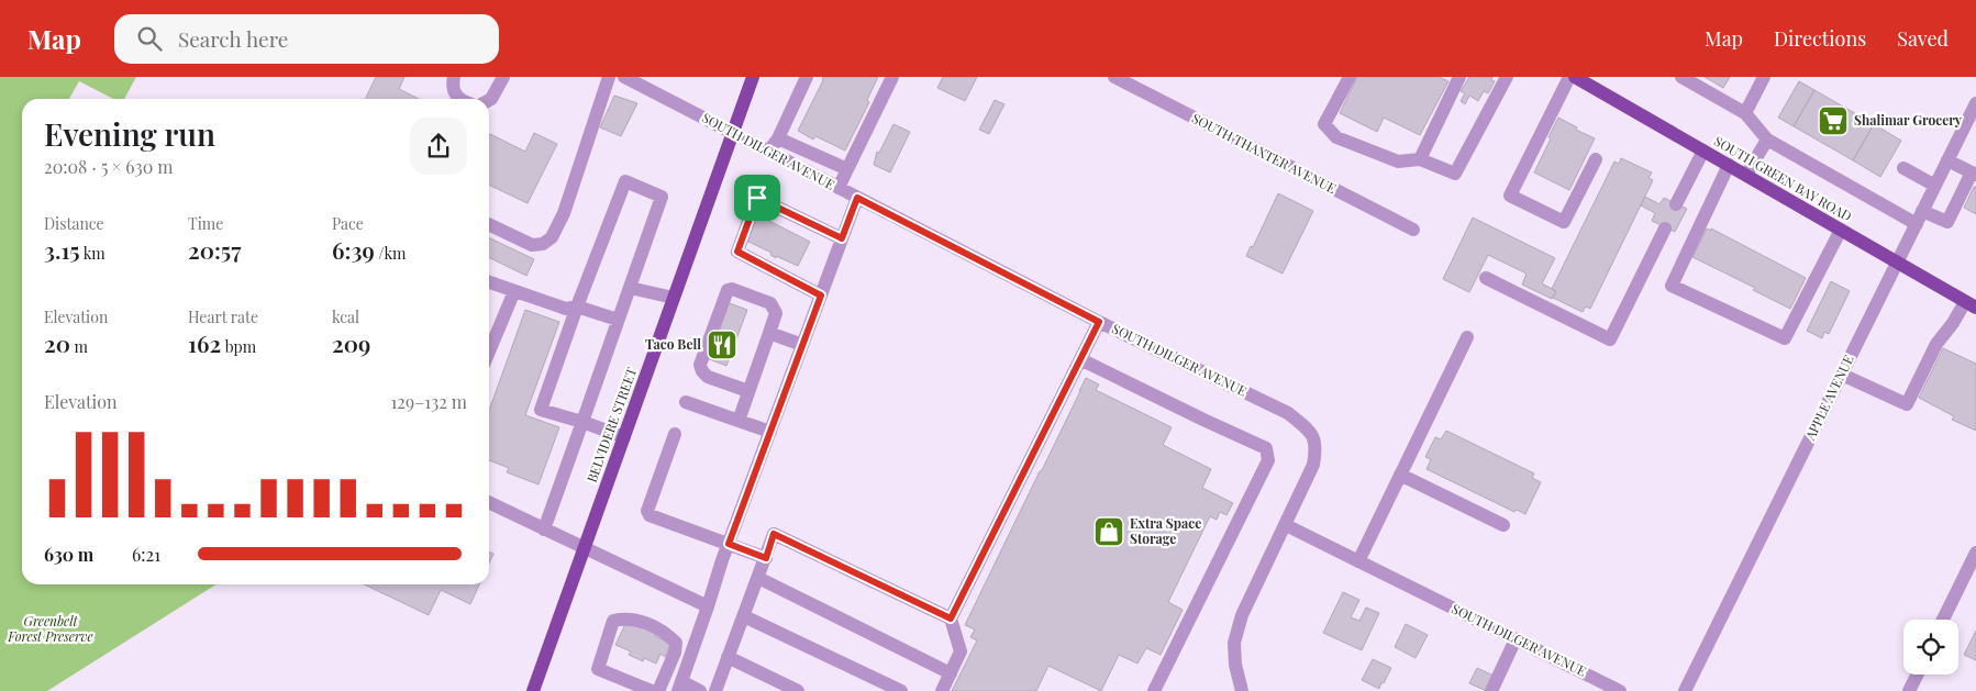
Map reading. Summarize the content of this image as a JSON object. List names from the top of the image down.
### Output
{
  "streets": {
    "main road": ["SOUTH GREEN BAY ROAD", "BELVIDERE STREET"],
    "street": ["SOUTH DILGER AVENUE", "SOUTH THAXTER AVENUE", "APPLE AVENUE"]
  },
  "crossings": [
    ["SOUTH DILGER AVENUE", "BELVIDERE STREET"],
    ["SOUTH GREEN BAY ROAD", "APPLE AVENUE"]
  ],
  "parks": ["Greenbelt Forest Preserve"],
  "places": {
    "supermarket": ["Shalimar Grocery"],
    "restaurant": ["Taco Bell"],
    "shop": ["Extra Space Storage"]
  },
  "page": {
    "header": "Map",
    "search": "Search here",
    "nav": ["Map", "Directions", "Saved"],
    "heading": ["Evening run", "20:08 · 5 × 630 m"],
    "stats": [
      ["Distance", "3.15 km"],
      ["Time", "20:57"],
      ["Pace", "6:39 /km"],
      ["Elevation", "20 m"],
      ["Heart rate", "162 bpm"],
      ["kcal", "209"]
    ],
    "chart": ["Elevation", "129–132 m"],
    "list": [
      {
        "name": "630 m",
        "note": "6:21"
      }
    ]
  }
}
